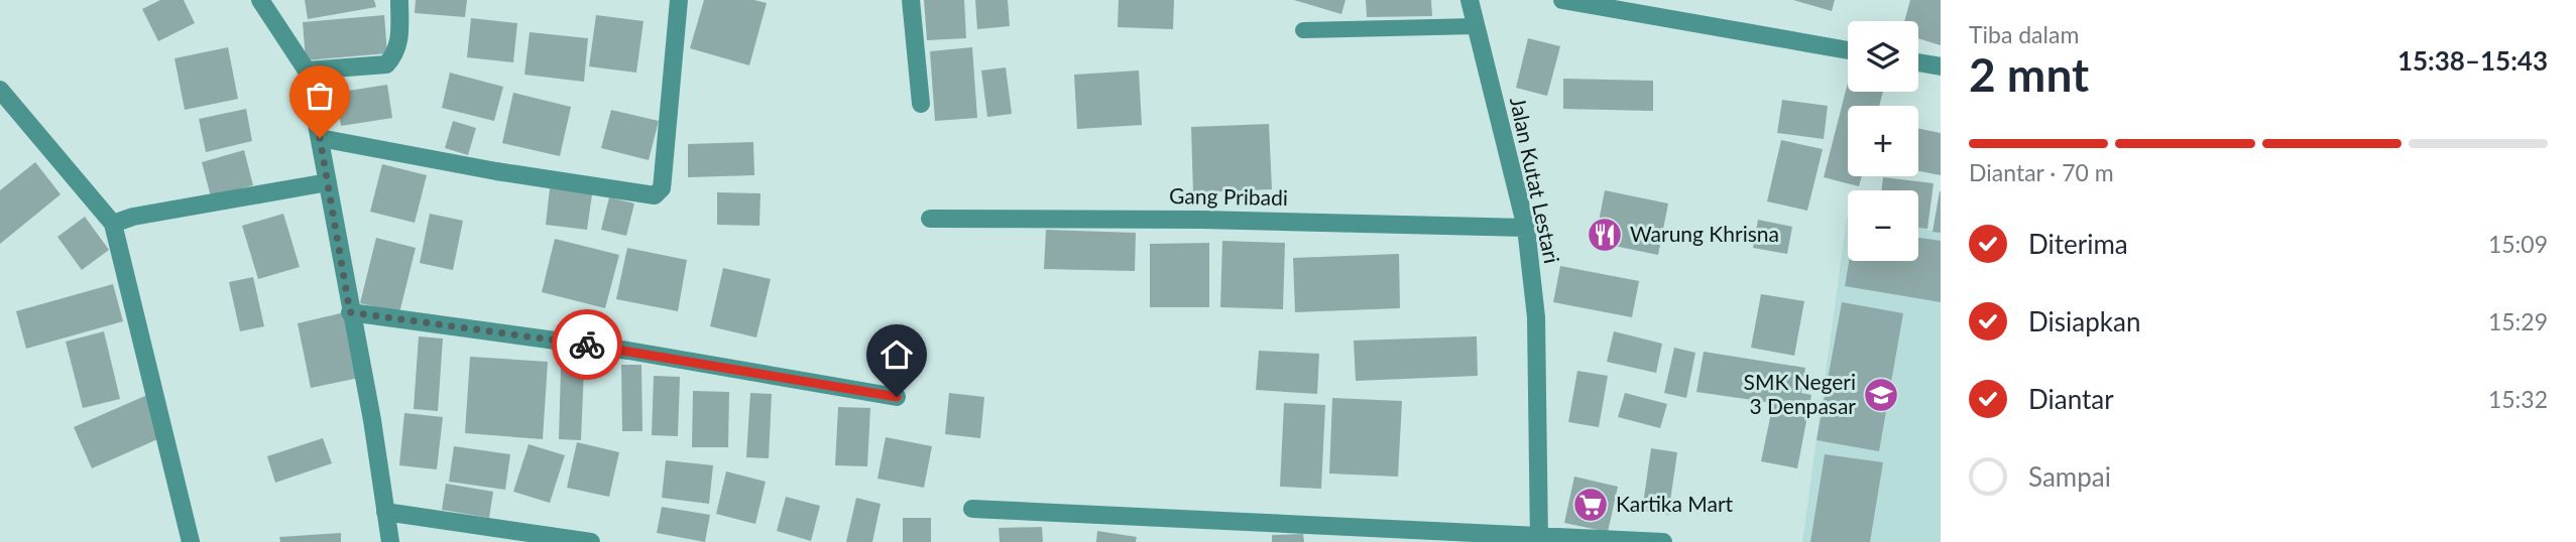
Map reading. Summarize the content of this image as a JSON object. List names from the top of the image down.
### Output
{
  "streets": {
    "street": ["Jalan Kutat Lestari", "Gang Pribadi"]
  },
  "crossings": [
    ["Jalan Kutat Lestari", "Gang Pribadi"]
  ],
  "places": {
    "restaurant": ["Warung Khrisna"],
    "school or university": ["SMK Negeri 3 Denpasar"],
    "supermarket": ["Kartika Mart"]
  },
  "page": {
    "heading": ["2 mnt", "Tiba dalam", "15:38–15:43"],
    "map_buttons": ["+", "−"],
    "bar": "Diantar · 70 m",
    "list": [
      ["Diterima", "15:09"],
      ["Disiapkan", "15:29"],
      ["Diantar", "15:32"],
      "Sampai"
    ]
  }
}
